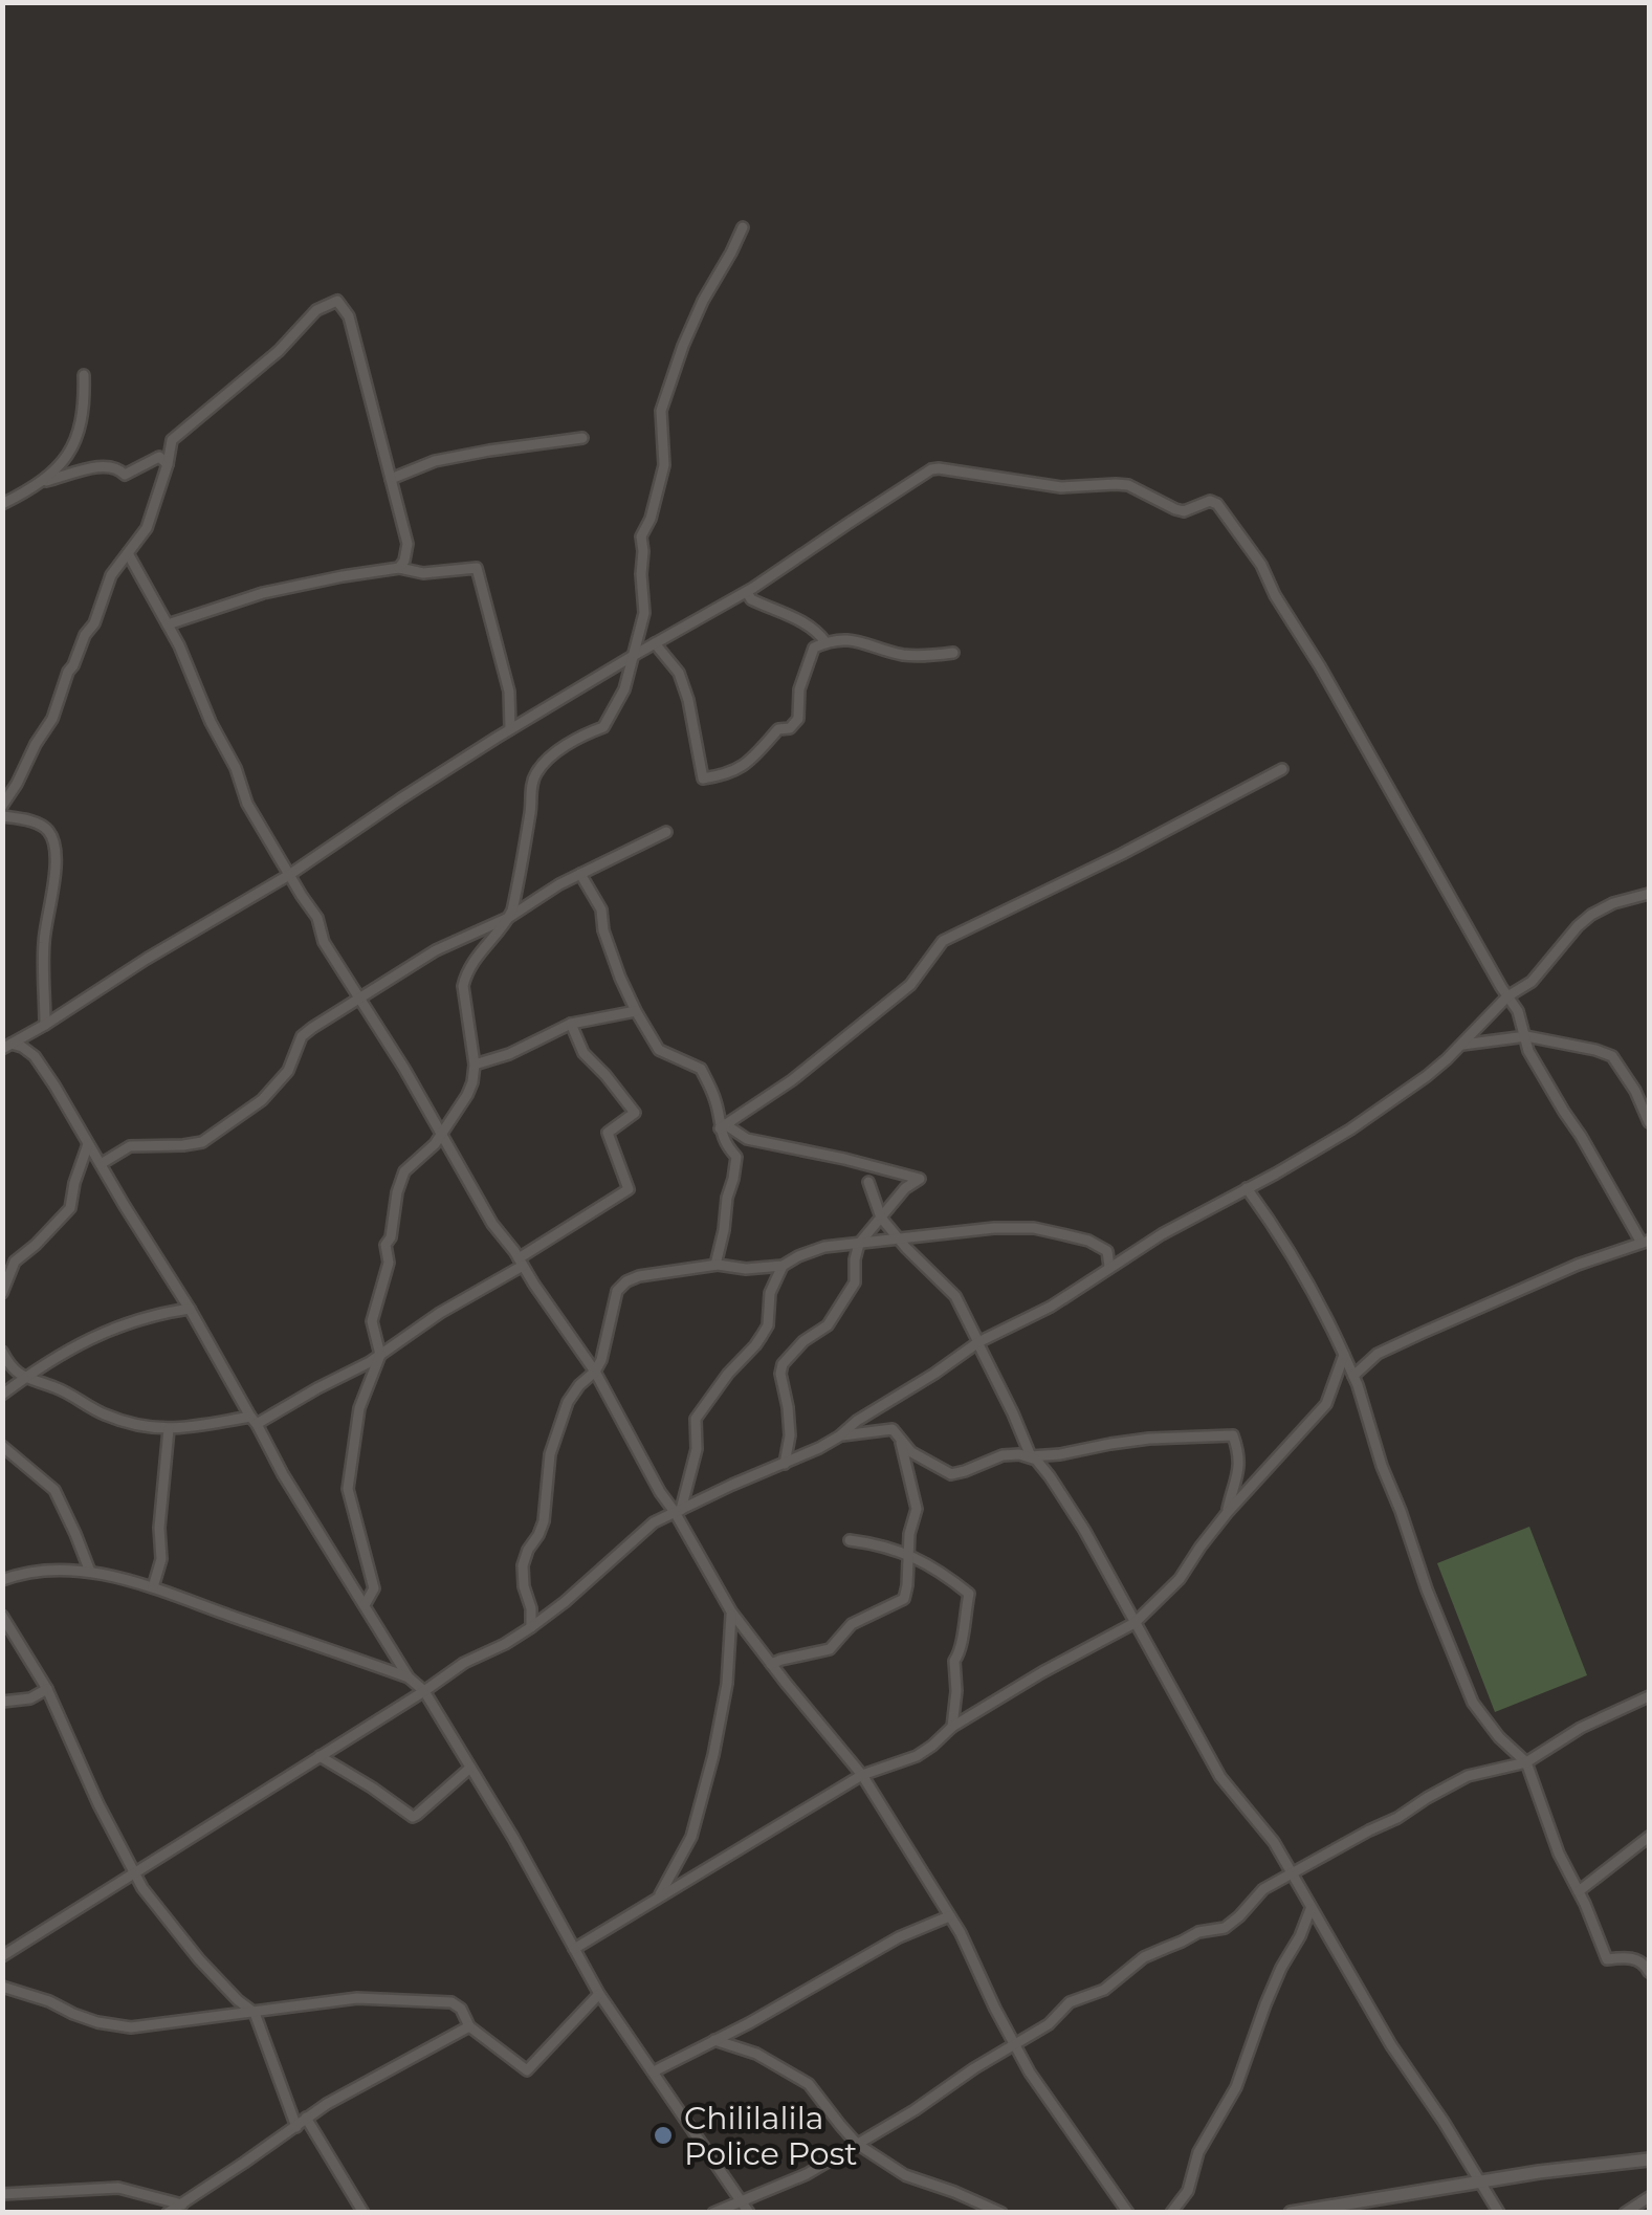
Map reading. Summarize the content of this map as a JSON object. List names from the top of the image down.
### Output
{
  "places": ["Chililalila Police Post"]
}
